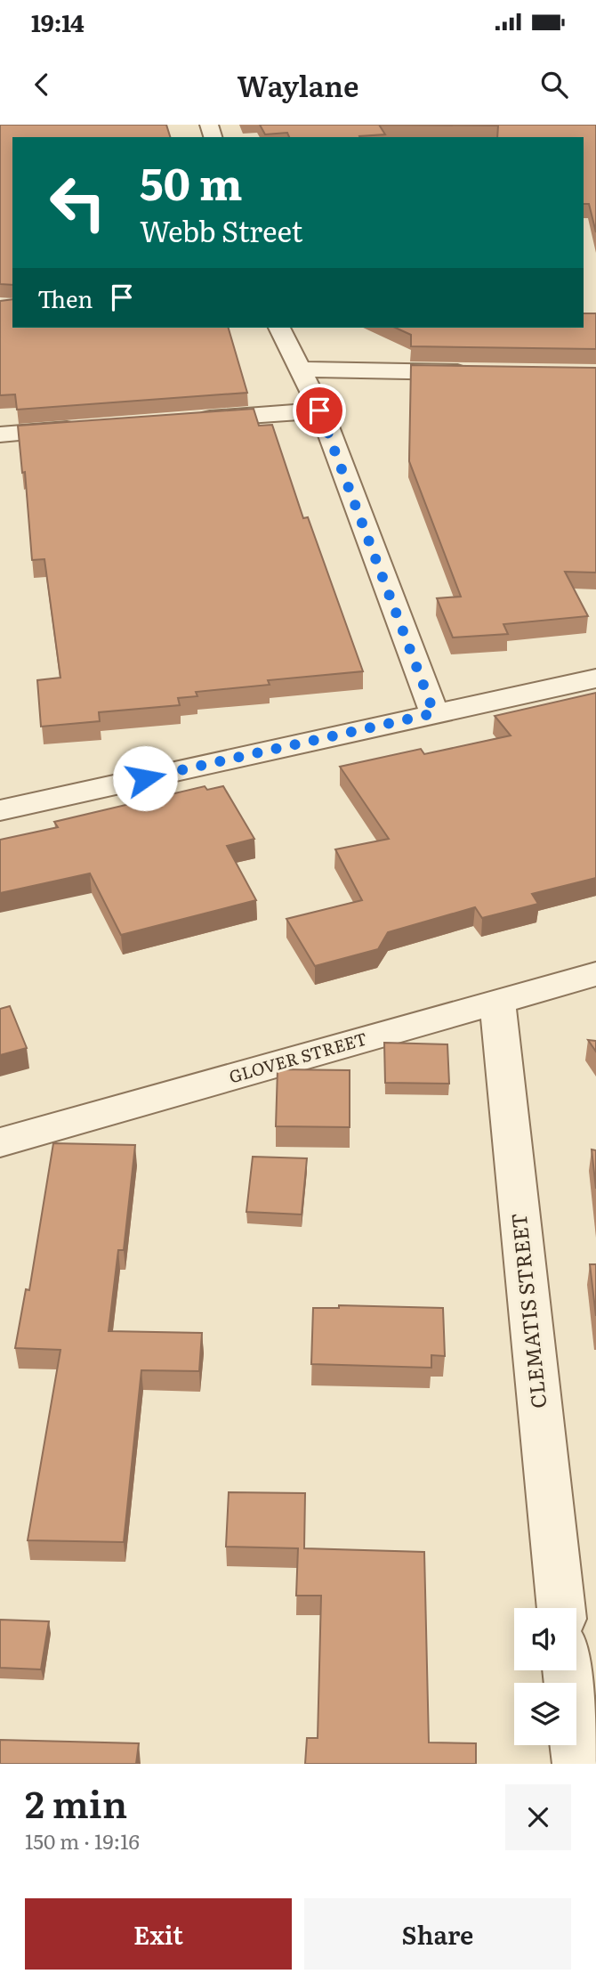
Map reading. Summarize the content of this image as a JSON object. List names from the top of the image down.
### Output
{
  "streets": {
    "street": ["GLOVER STREET", "CLEMATIS STREET"]
  },
  "crossings": [
    ["GLOVER STREET", "CLEMATIS STREET"]
  ],
  "page": {
    "status": "19:14",
    "header": "Waylane",
    "turn": ["50 m", "Webb Street"],
    "then": "Then",
    "heading": ["2 min", "150 m · 19:16"],
    "buttons": ["Exit", "Share"]
  }
}
